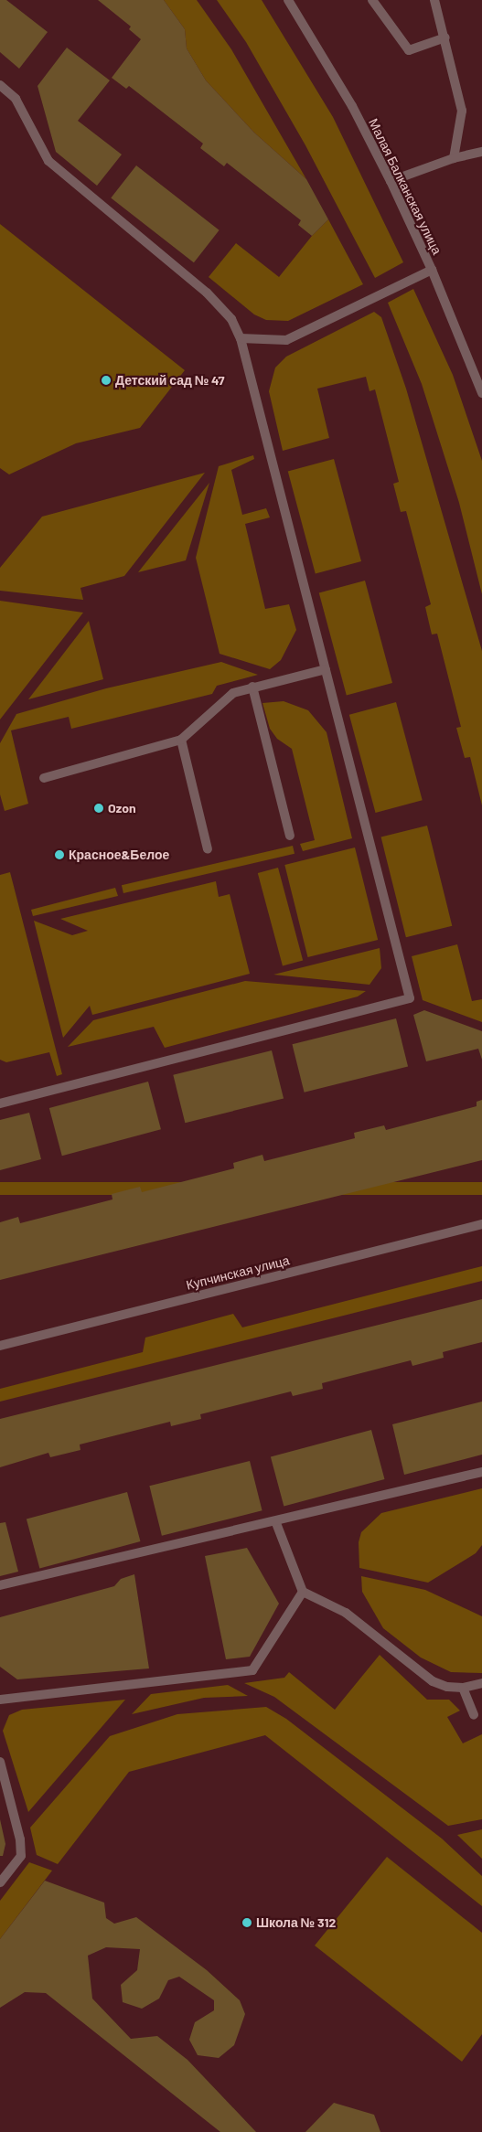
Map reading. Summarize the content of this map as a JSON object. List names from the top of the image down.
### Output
{
  "streets": {
    "street": ["Малая Балканская улица", "Купчинская улица"]
  },
  "places": [
    "Детский сад № 47",
    "Ozon",
    "Красное&Белое",
    "Школа № 312"
  ]
}
